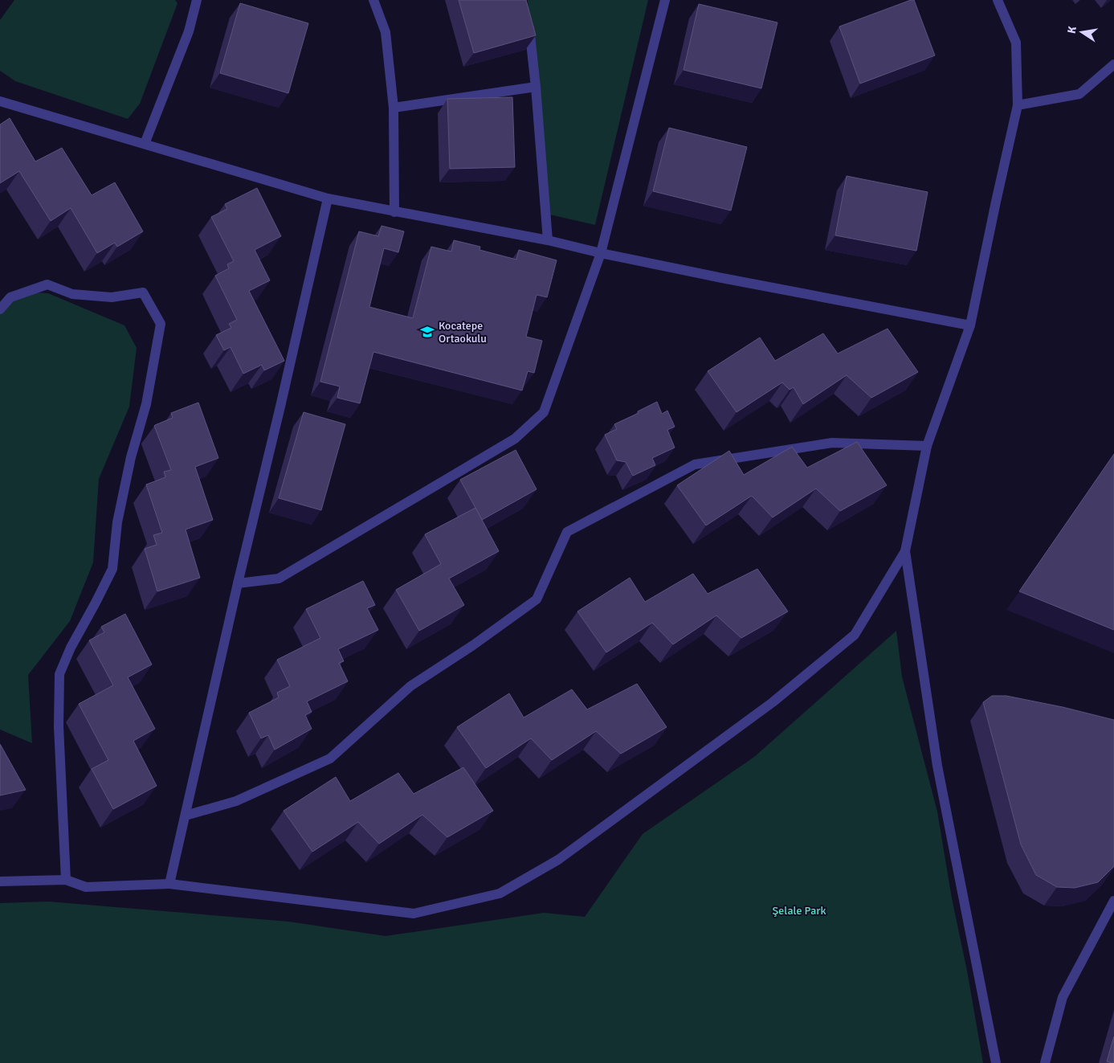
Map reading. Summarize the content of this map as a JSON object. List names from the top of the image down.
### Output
{
  "parks": ["Şelale Park"],
  "places": {
    "school or university": ["Kocatepe Ortaokulu"]
  },
  "north": "left"
}
